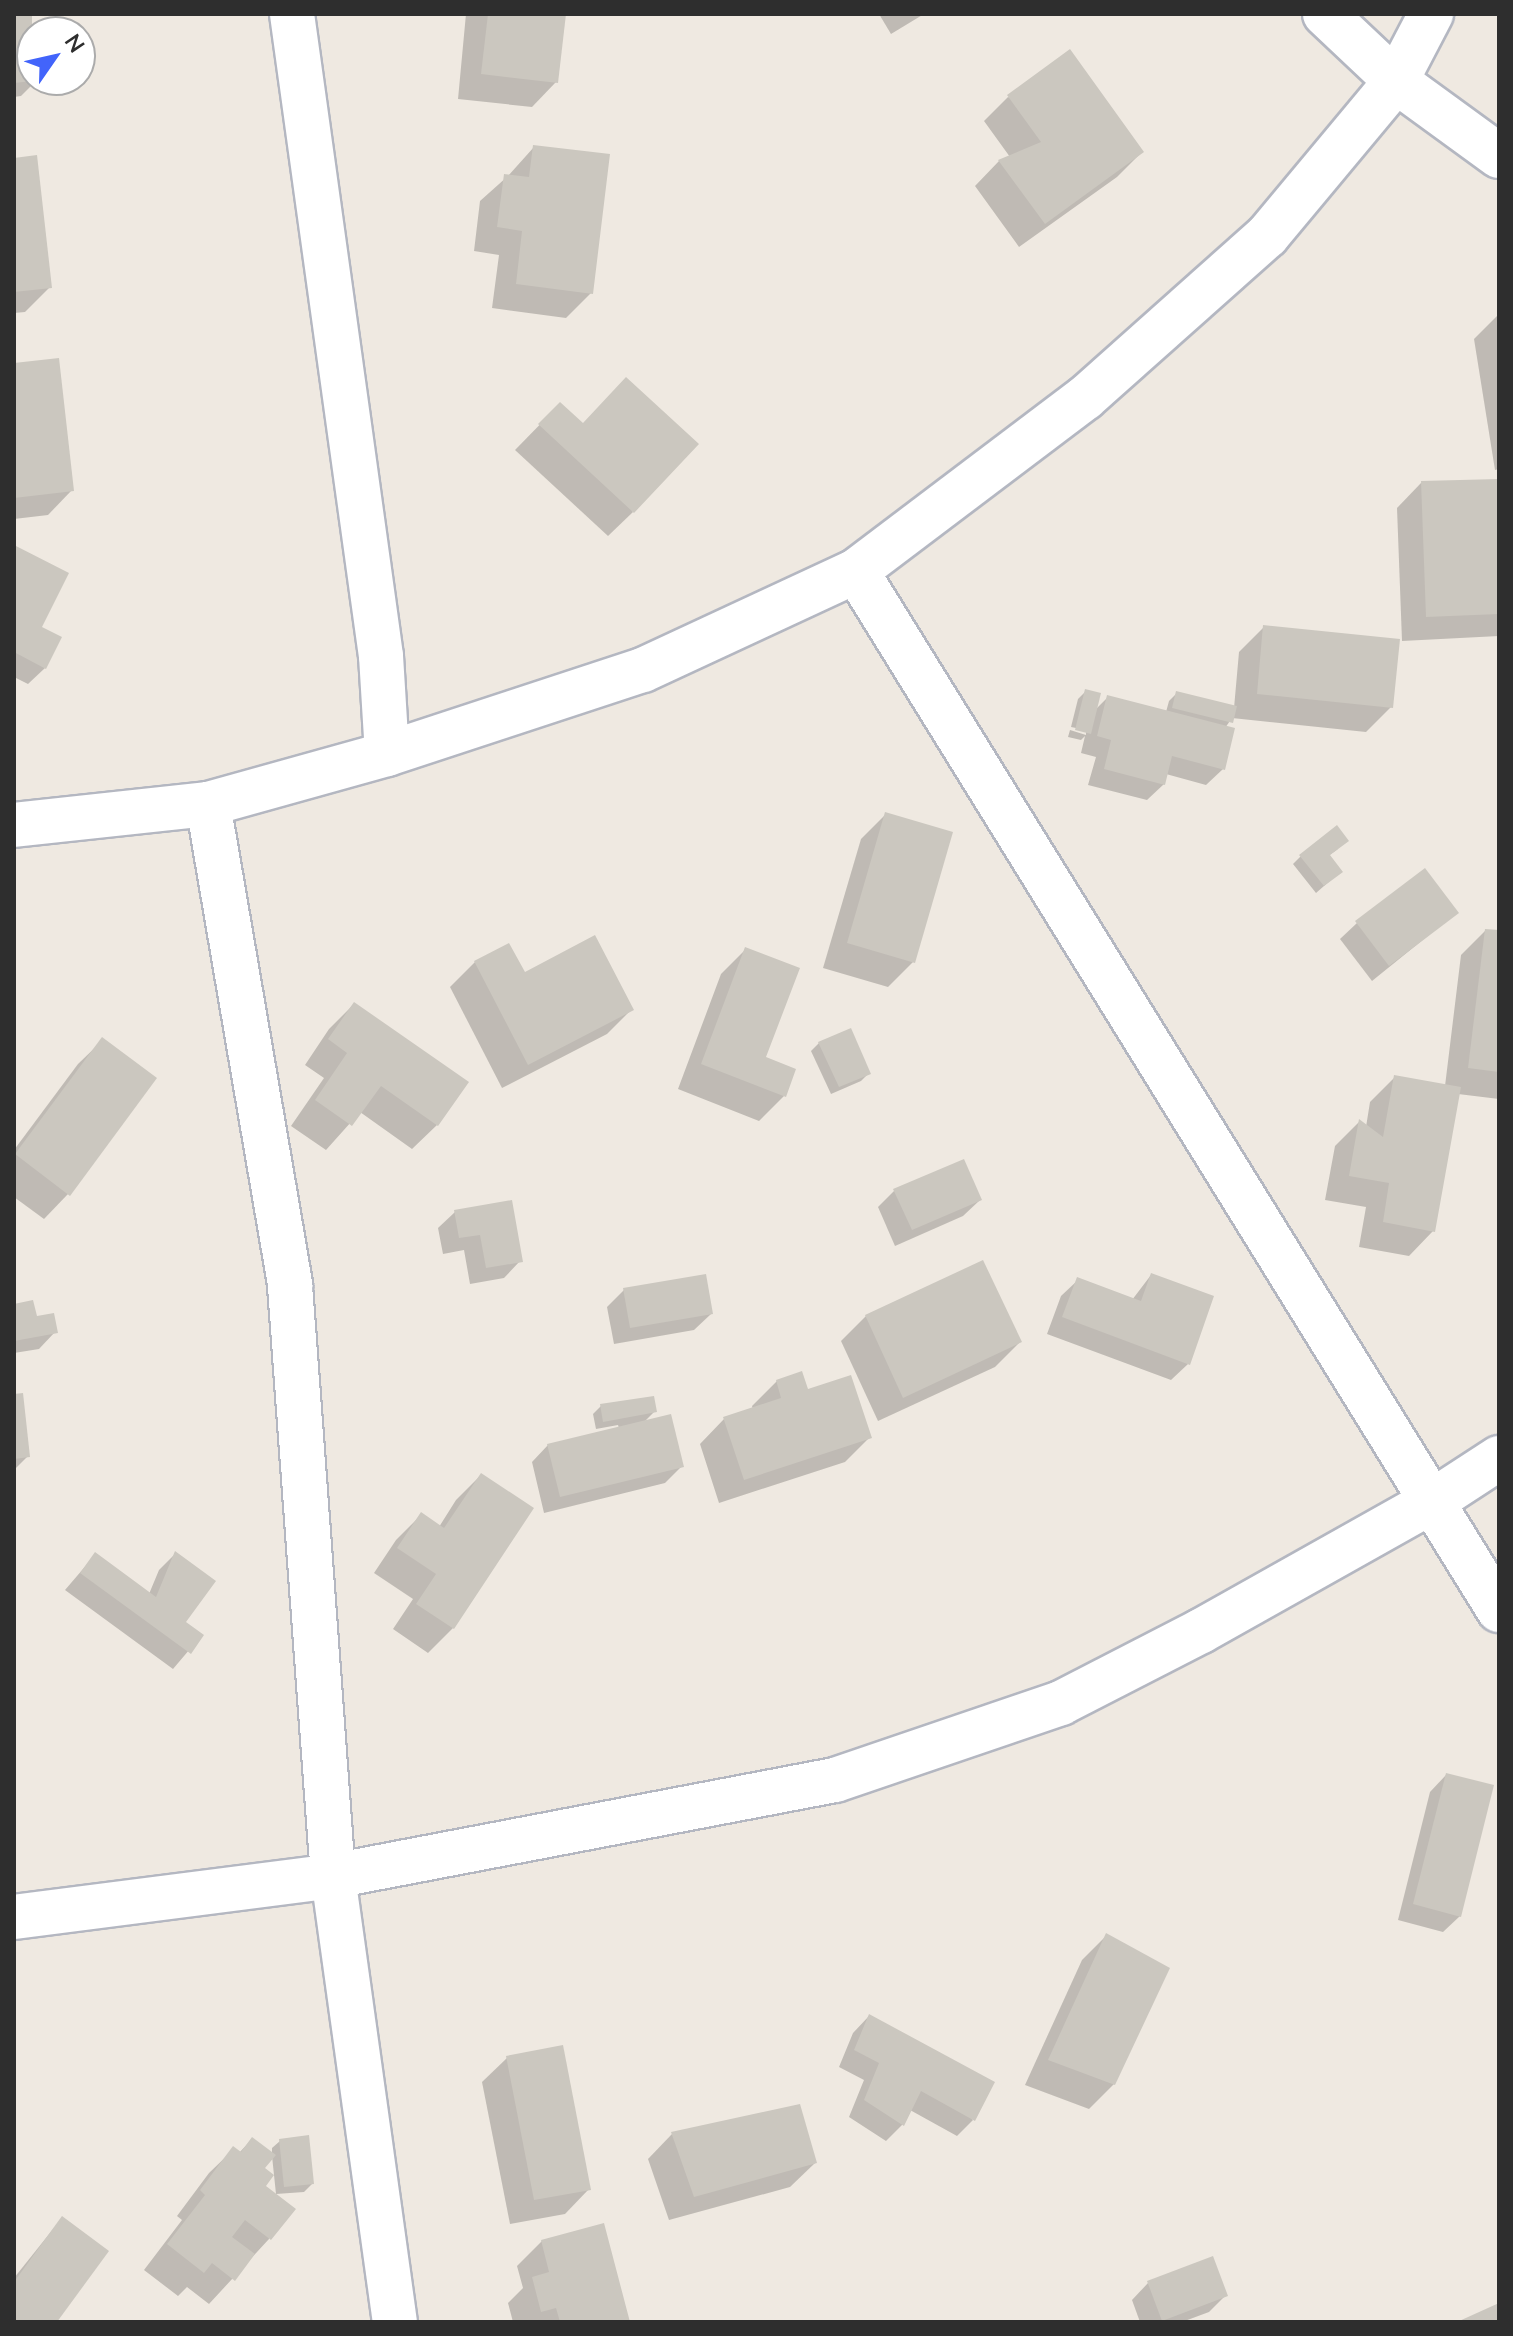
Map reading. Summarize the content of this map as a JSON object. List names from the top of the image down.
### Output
{
  "north": "top right"
}
